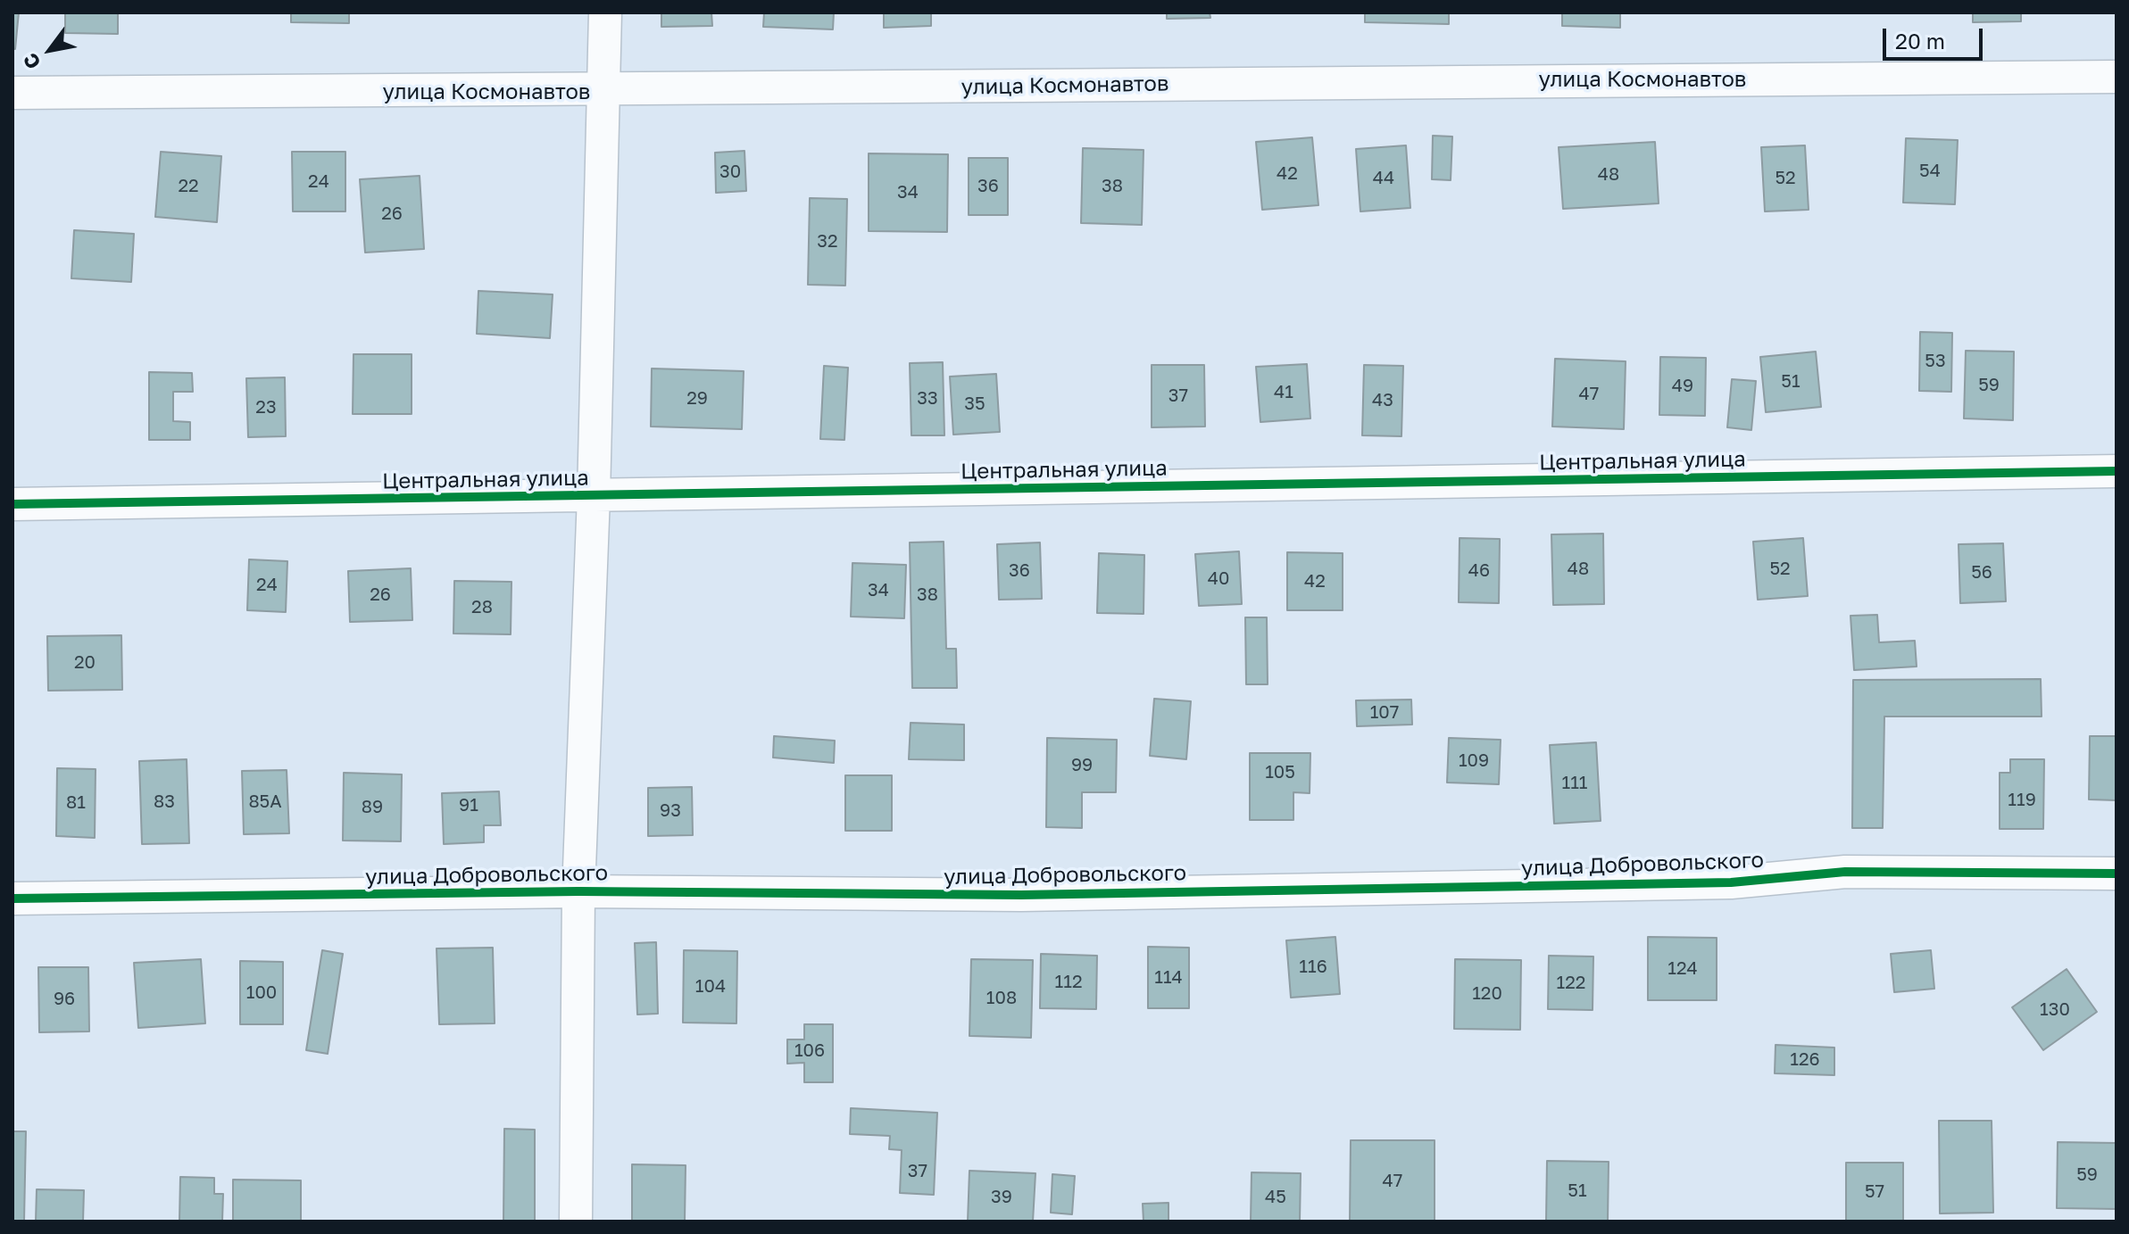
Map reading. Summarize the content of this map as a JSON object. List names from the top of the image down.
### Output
{
  "streets": {
    "street": ["улица Космонавтов", "Центральная улица", "улица Добровольского"]
  },
  "house_numbers": [
    "54",
    "30",
    "42",
    "48",
    "44",
    "52",
    "24",
    "22",
    "36",
    "38",
    "34",
    "26",
    "32",
    "53",
    "51",
    "59",
    "49",
    "41",
    "47",
    "37",
    "29",
    "33",
    "43",
    "35",
    "23",
    "48",
    "52",
    "36",
    "46",
    "56",
    "40",
    "42",
    "24",
    "34",
    "26",
    "38",
    "28",
    "20",
    "107",
    "109",
    "99",
    "105",
    "111",
    "119",
    "83",
    "85А",
    "81",
    "91",
    "89",
    "93",
    "116",
    "124",
    "114",
    "112",
    "122",
    "104",
    "100",
    "120",
    "108",
    "96",
    "130",
    "106",
    "126",
    "37",
    "59",
    "47",
    "51",
    "57",
    "39",
    "45"
  ],
  "scale_bar": "20 m",
  "north": "bottom left"
}
